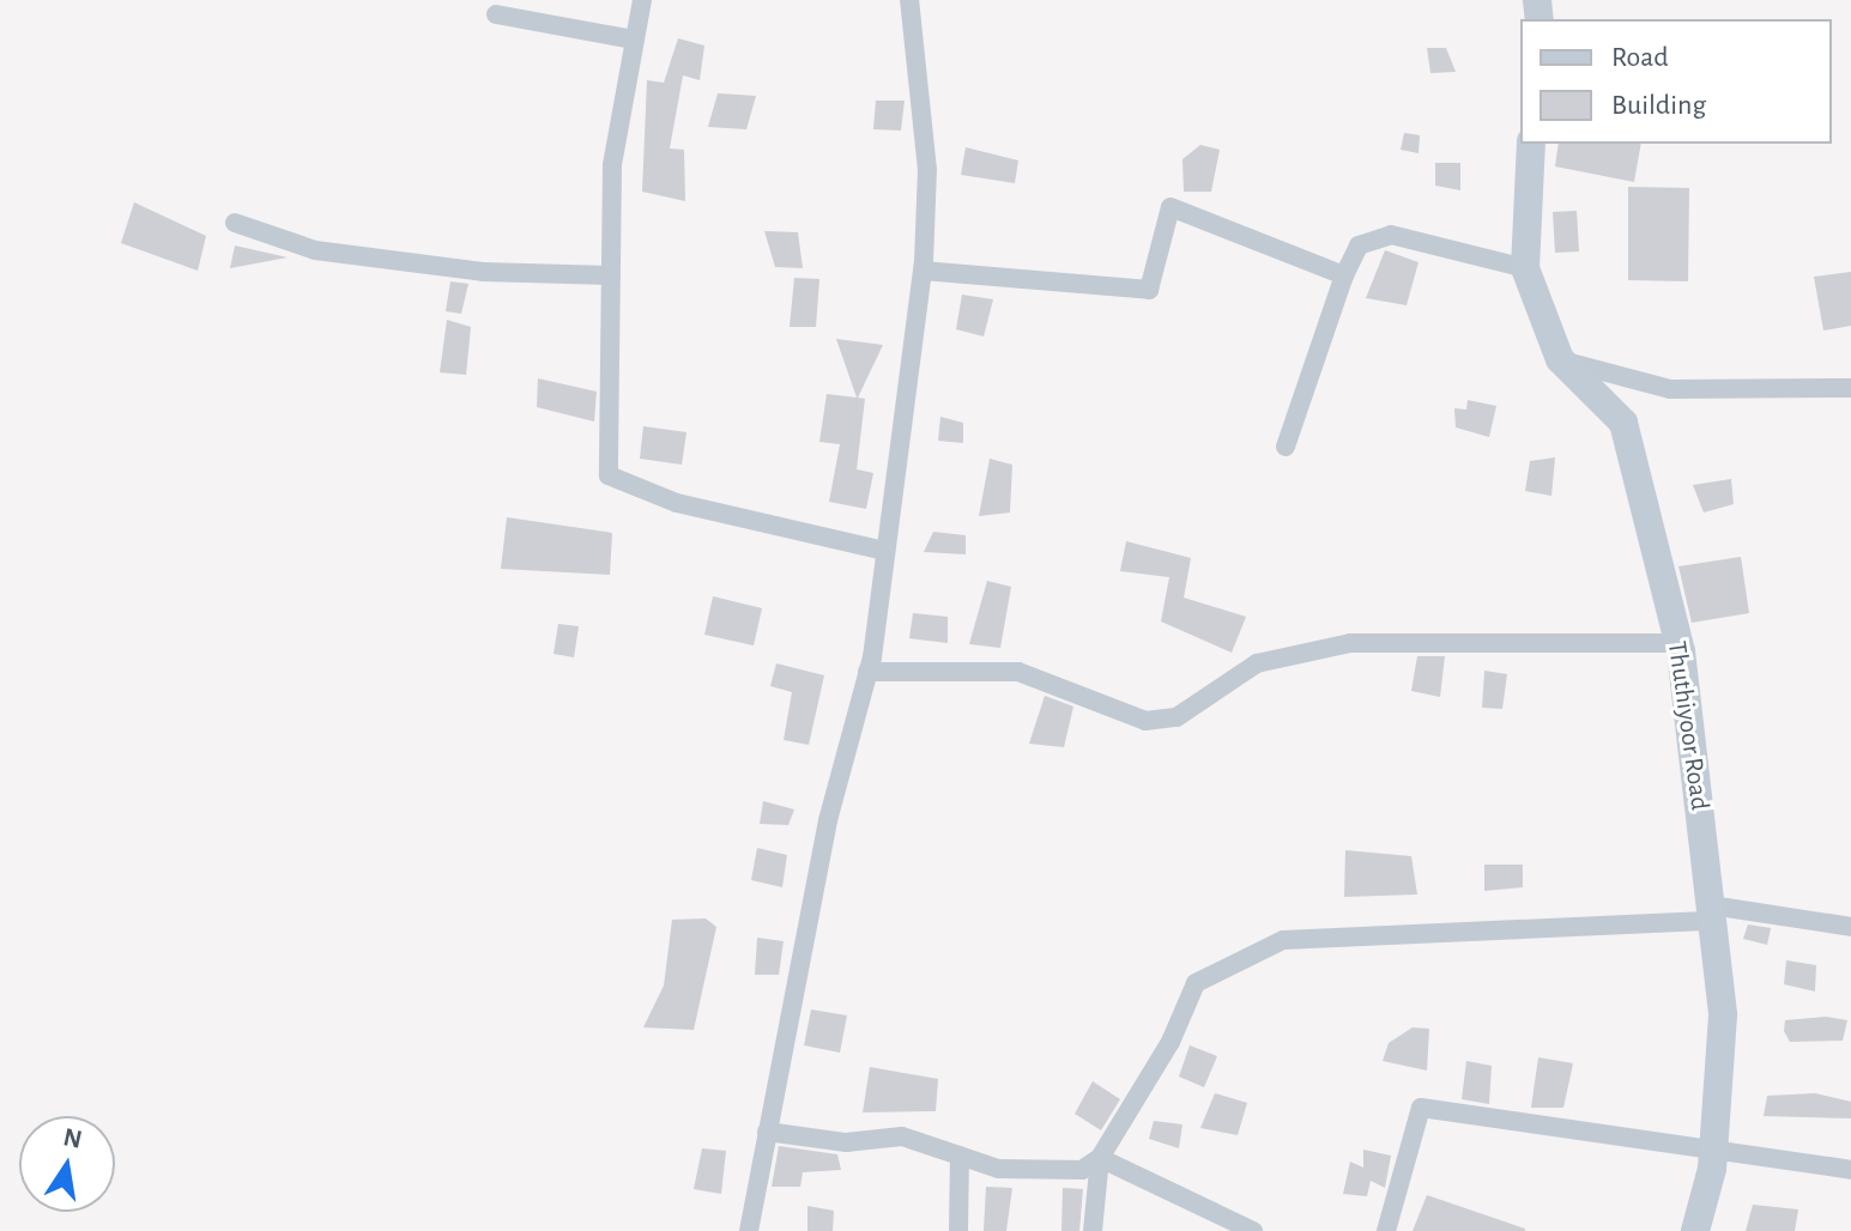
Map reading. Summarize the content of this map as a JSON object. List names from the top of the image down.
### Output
{
  "streets": {
    "main road": ["Thuthiyoor Road"]
  },
  "legend": ["Road", "Building"],
  "north": "top"
}
